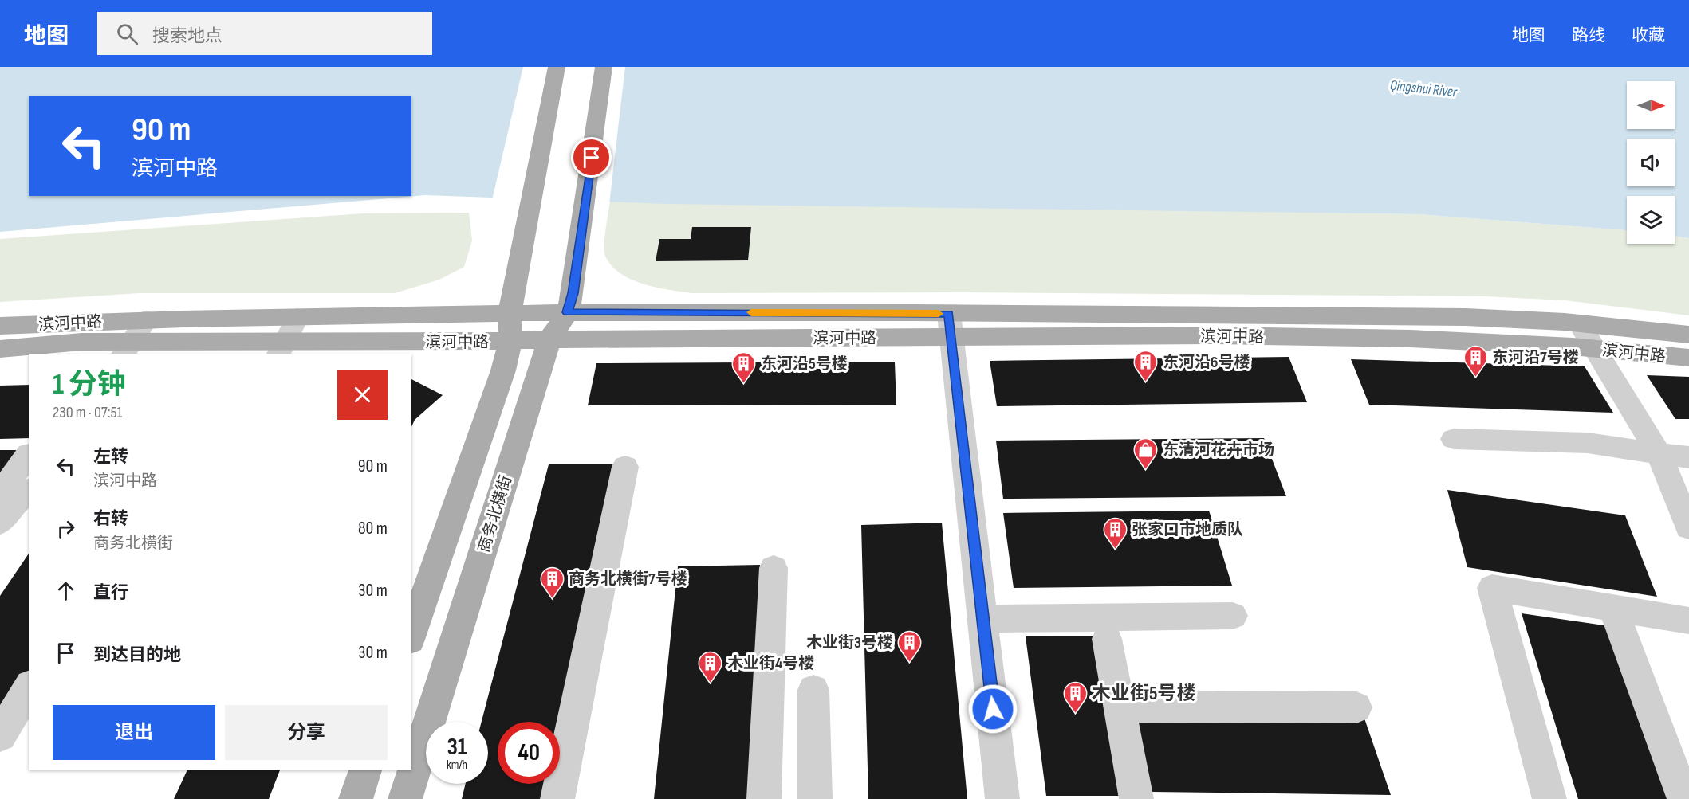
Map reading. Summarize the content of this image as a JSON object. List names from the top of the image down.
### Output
{
  "streets": {
    "main road": ["滨河中路", "商务北横街"]
  },
  "crossings": [
    ["滨河中路", "商务北横街"]
  ],
  "water": ["Qingshui River"],
  "places": {
    "building": [
      "东河沿7号楼",
      "东河沿6号楼",
      "东河沿5号楼",
      "张家口市地质队",
      "商务北横街7号楼",
      "木业街3号楼",
      "木业街4号楼",
      "木业街5号楼"
    ],
    "shop": ["东清河花卉市场"]
  },
  "north": "right",
  "page": {
    "header": "地图",
    "search": "搜索地点",
    "nav": ["地图", "路线", "收藏"],
    "turn": ["90 m", "滨河中路"],
    "heading": ["1 分钟", "230 m · 07:51"],
    "list": [
      {
        "name": "左转",
        "note": "滨河中路",
        "value": "90 m"
      },
      {
        "name": "右转",
        "note": "商务北横街",
        "value": "80 m"
      },
      {
        "name": "直行",
        "value": "30 m"
      },
      {
        "name": "到达目的地",
        "value": "30 m"
      }
    ],
    "buttons": ["退出", "分享"],
    "speed": "31 km/h",
    "limit": "40"
  }
}
